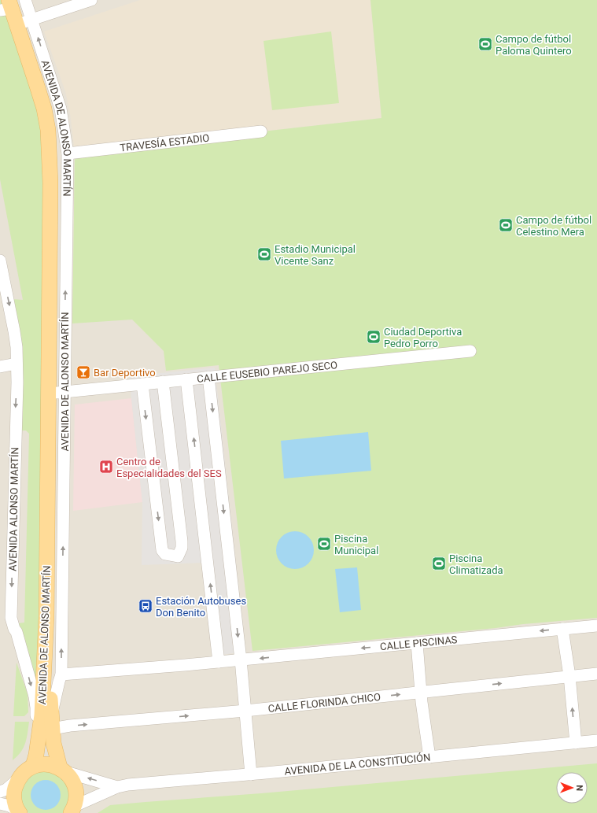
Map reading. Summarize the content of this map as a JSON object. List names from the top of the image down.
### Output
{
  "streets": {
    "main road": ["AVENIDA DE ALONSO MARTÍN"],
    "street": [
      "TRAVESÍA ESTADIO",
      "CALLE EUSEBIO PAREJO SECO",
      "AVENIDA ALONSO MARTÍN",
      "CALLE PISCINAS",
      "CALLE FLORINDA CHICO",
      "AVENIDA DE LA CONSTITUCIÓN"
    ]
  },
  "crossings": [
    ["AVENIDA DE ALONSO MARTÍN", "TRAVESÍA ESTADIO"],
    ["AVENIDA DE ALONSO MARTÍN", "CALLE EUSEBIO PAREJO SECO"],
    ["AVENIDA DE ALONSO MARTÍN", "AVENIDA ALONSO MARTÍN"],
    ["AVENIDA DE ALONSO MARTÍN", "CALLE PISCINAS"],
    ["AVENIDA DE ALONSO MARTÍN", "CALLE FLORINDA CHICO"]
  ],
  "one_way": [
    "AVENIDA DE ALONSO MARTÍN",
    "AVENIDA ALONSO MARTÍN",
    "CALLE PISCINAS",
    "CALLE FLORINDA CHICO"
  ],
  "places": {
    "sports": [
      "Campo de fútbol Paloma Quintero",
      "Campo de fútbol Celestino Mera",
      "Estadio Municipal Vicente Sanz",
      "Ciudad Deportiva Pedro Porro",
      "Piscina Municipal",
      "Piscina Climatizada"
    ],
    "bar": ["Bar Deportivo"],
    "hospital": ["Centro de Especialidades del SES"],
    "bus stop": ["Estación Autobuses Don Benito"]
  },
  "north": "right"
}
